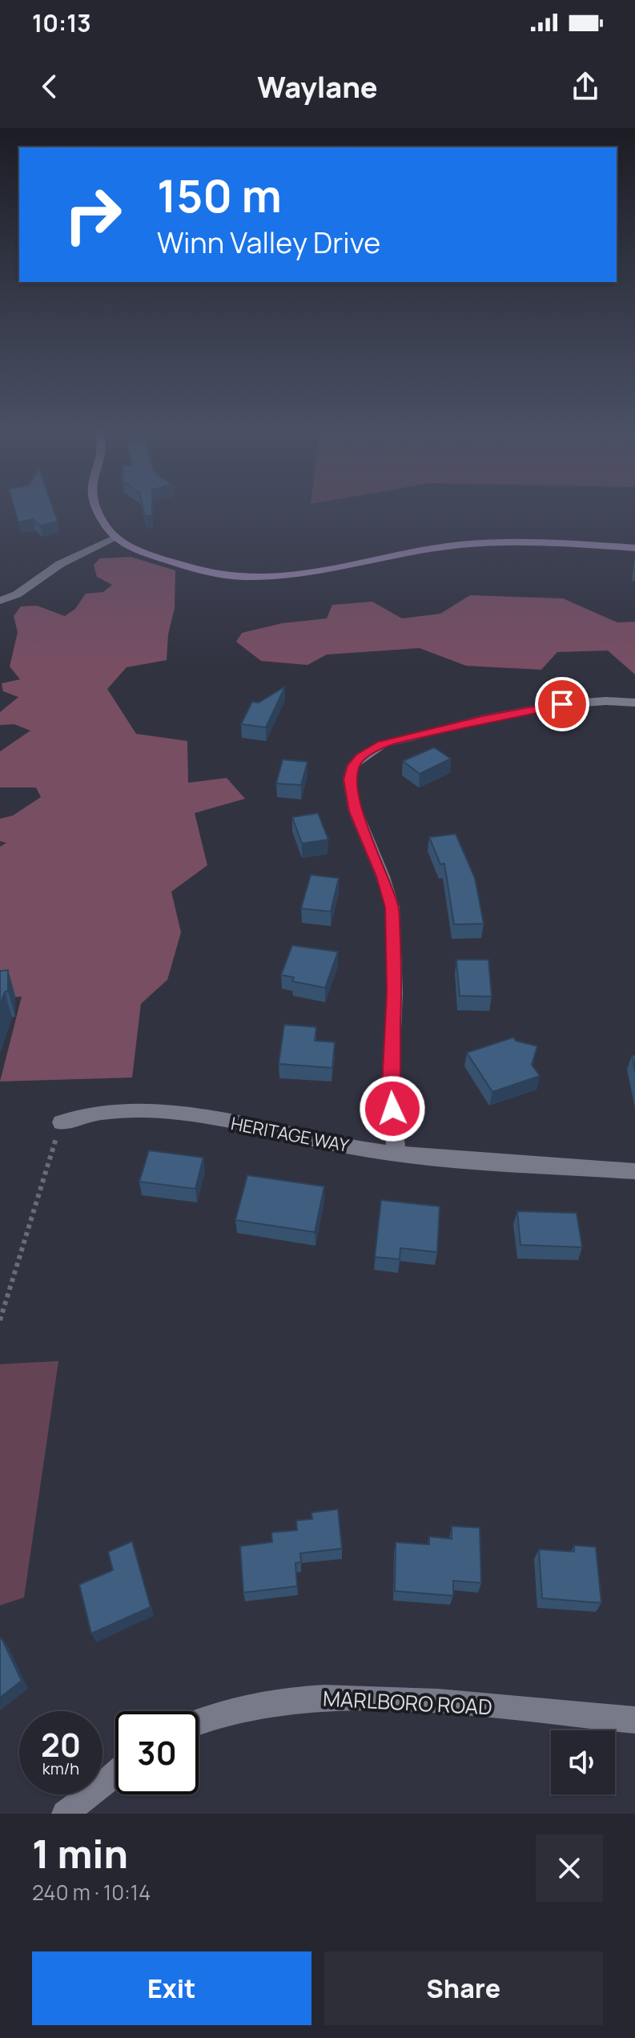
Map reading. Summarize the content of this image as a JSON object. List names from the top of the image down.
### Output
{
  "streets": {
    "street": ["HERITAGE WAY", "MARLBORO ROAD"]
  },
  "page": {
    "status": "10:13",
    "header": "Waylane",
    "turn": ["150 m", "Winn Valley Drive"],
    "speed": "20 km/h",
    "limit": "30",
    "heading": ["1 min", "240 m · 10:14"],
    "buttons": ["Exit", "Share"]
  }
}
